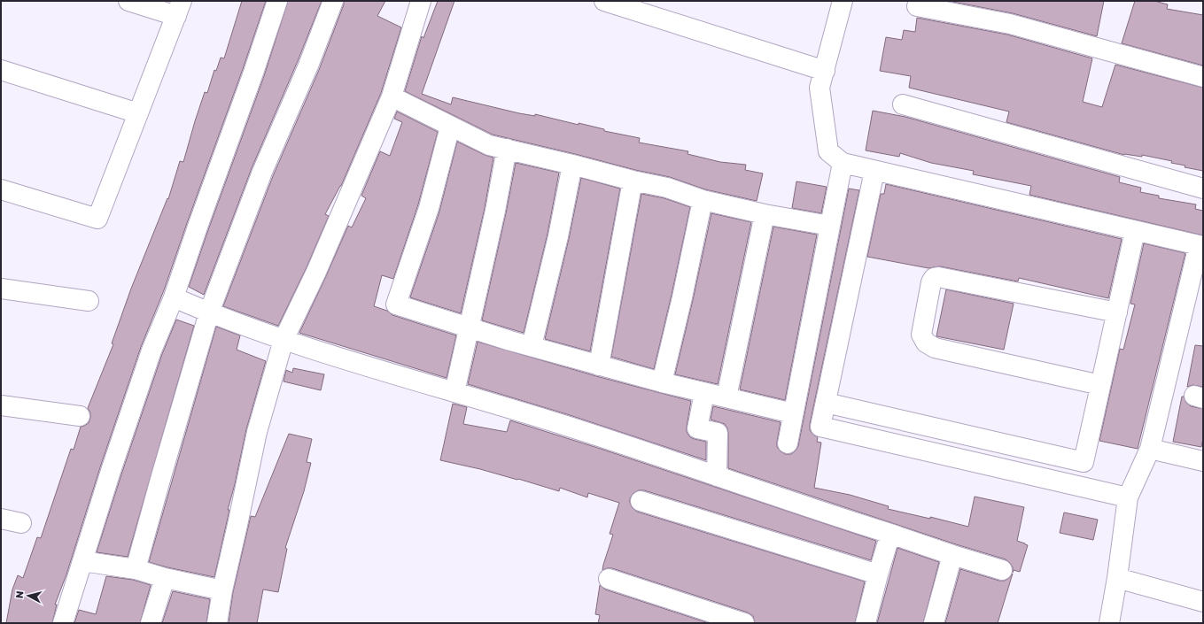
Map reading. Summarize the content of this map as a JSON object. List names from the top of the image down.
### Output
{
  "north": "left"
}
